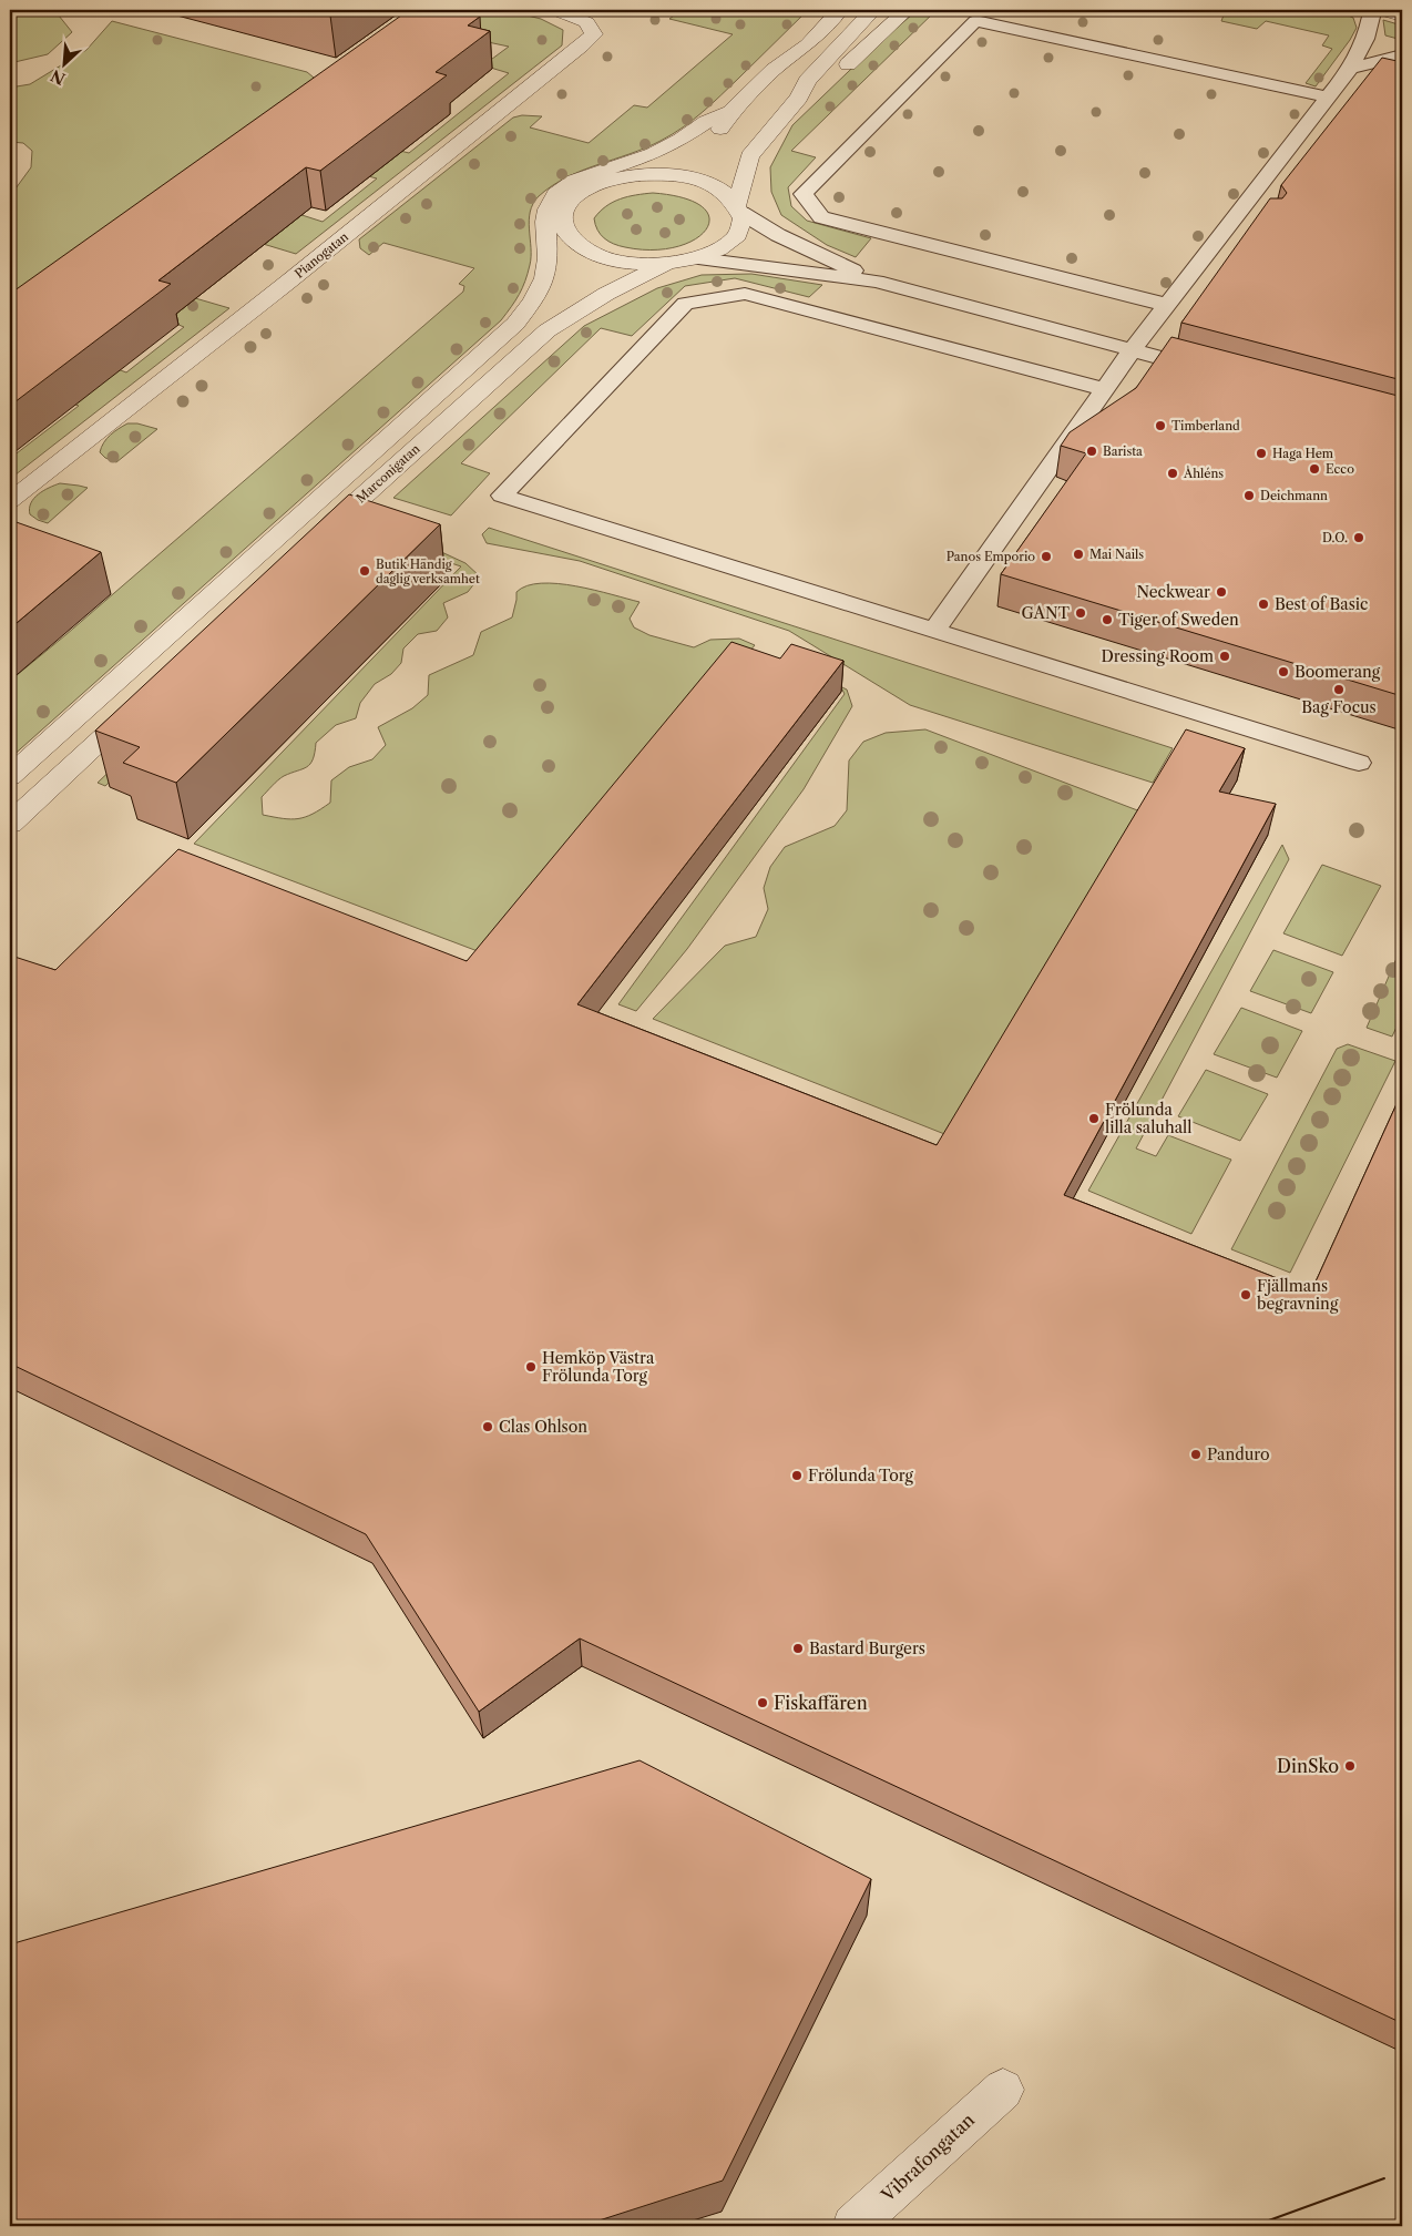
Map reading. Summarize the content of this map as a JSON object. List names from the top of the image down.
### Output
{
  "streets": {
    "street": ["Pianogatan", "Marconigatan", "Vibrafongatan"]
  },
  "places": [
    "Timberland",
    "Barista",
    "Haga Hem",
    "Ecco",
    "Åhléns",
    "Deichmann",
    "D.O.",
    "Mai Nails",
    "Panos Emporio",
    "Butik Händig daglig verksamhet",
    "Neckwear",
    "Best of Basic",
    "GANT",
    "Tiger of Sweden",
    "Dressing Room",
    "Boomerang",
    "Bag Focus",
    "Frölunda lilla saluhall",
    "Fjällmans begravning",
    "Hemköp Västra Frölunda Torg",
    "Clas Ohlson",
    "Panduro",
    "Frölunda Torg",
    "Bastard Burgers",
    "Fiskaffären",
    "DinSko"
  ],
  "north": "bottom left"
}
